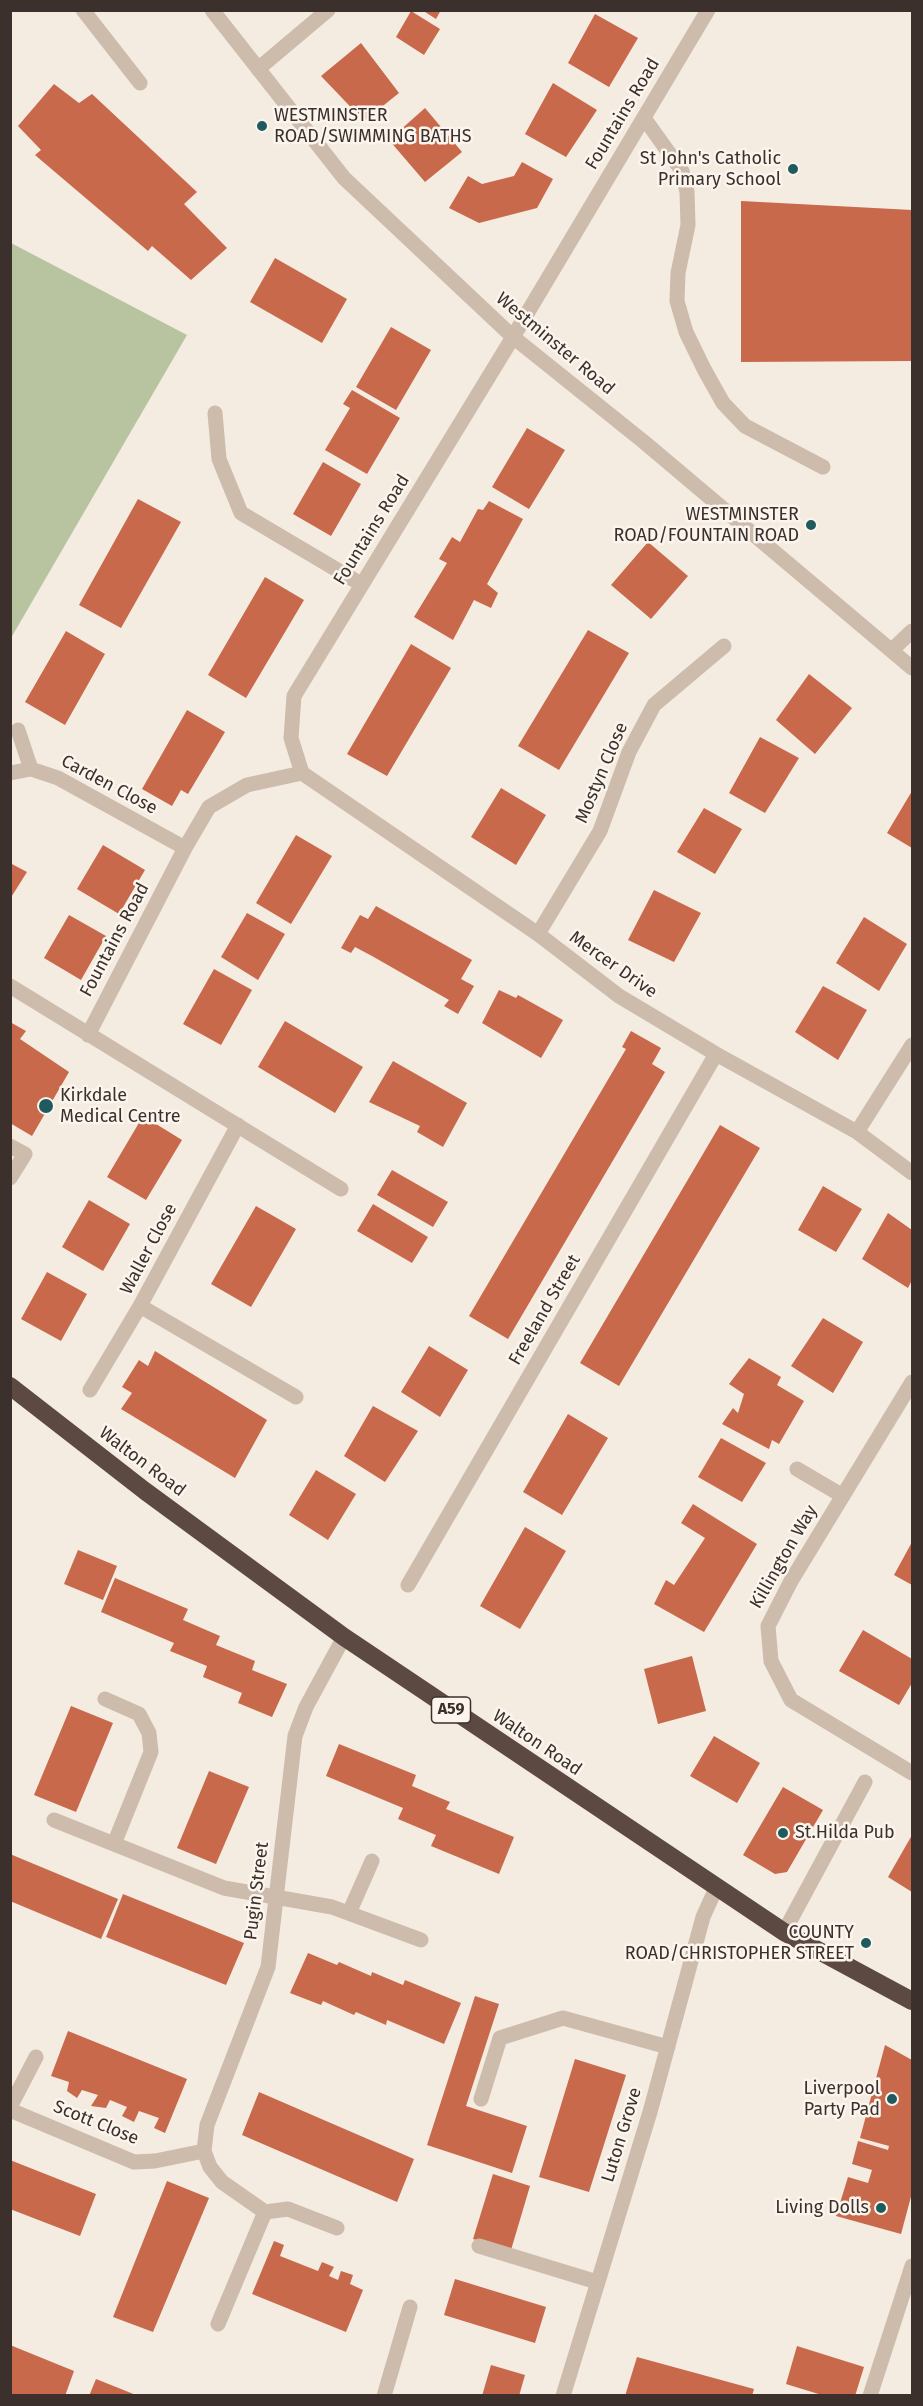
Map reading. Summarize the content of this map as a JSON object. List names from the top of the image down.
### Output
{
  "streets": {
    "highway": ["Walton Road", "A59"],
    "street": [
      "Fountains Road",
      "Westminster Road",
      "Mostyn Close",
      "Carden Close",
      "Mercer Drive",
      "Waller Close",
      "Freeland Street",
      "Killington Way",
      "Pugin Street",
      "Scott Close",
      "Luton Grove"
    ]
  },
  "crossings": [
    ["Fountains Road", "Westminster Road"],
    ["Fountains Road", "Carden Close"],
    ["Fountains Road", "Mercer Drive"],
    ["Mostyn Close", "Mercer Drive"],
    ["Mercer Drive", "Freeland Street"],
    ["Walton Road", "Pugin Street"],
    ["Walton Road", "Luton Grove"],
    ["Pugin Street", "Scott Close"]
  ],
  "places": [
    "WESTMINSTER ROAD/SWIMMING BATHS",
    "St John's Catholic Primary School",
    "WESTMINSTER ROAD/FOUNTAIN ROAD",
    "Kirkdale Medical Centre",
    "St.Hilda Pub",
    "COUNTY ROAD/CHRISTOPHER STREET",
    "Liverpool Party Pad",
    "Living Dolls"
  ]
}
